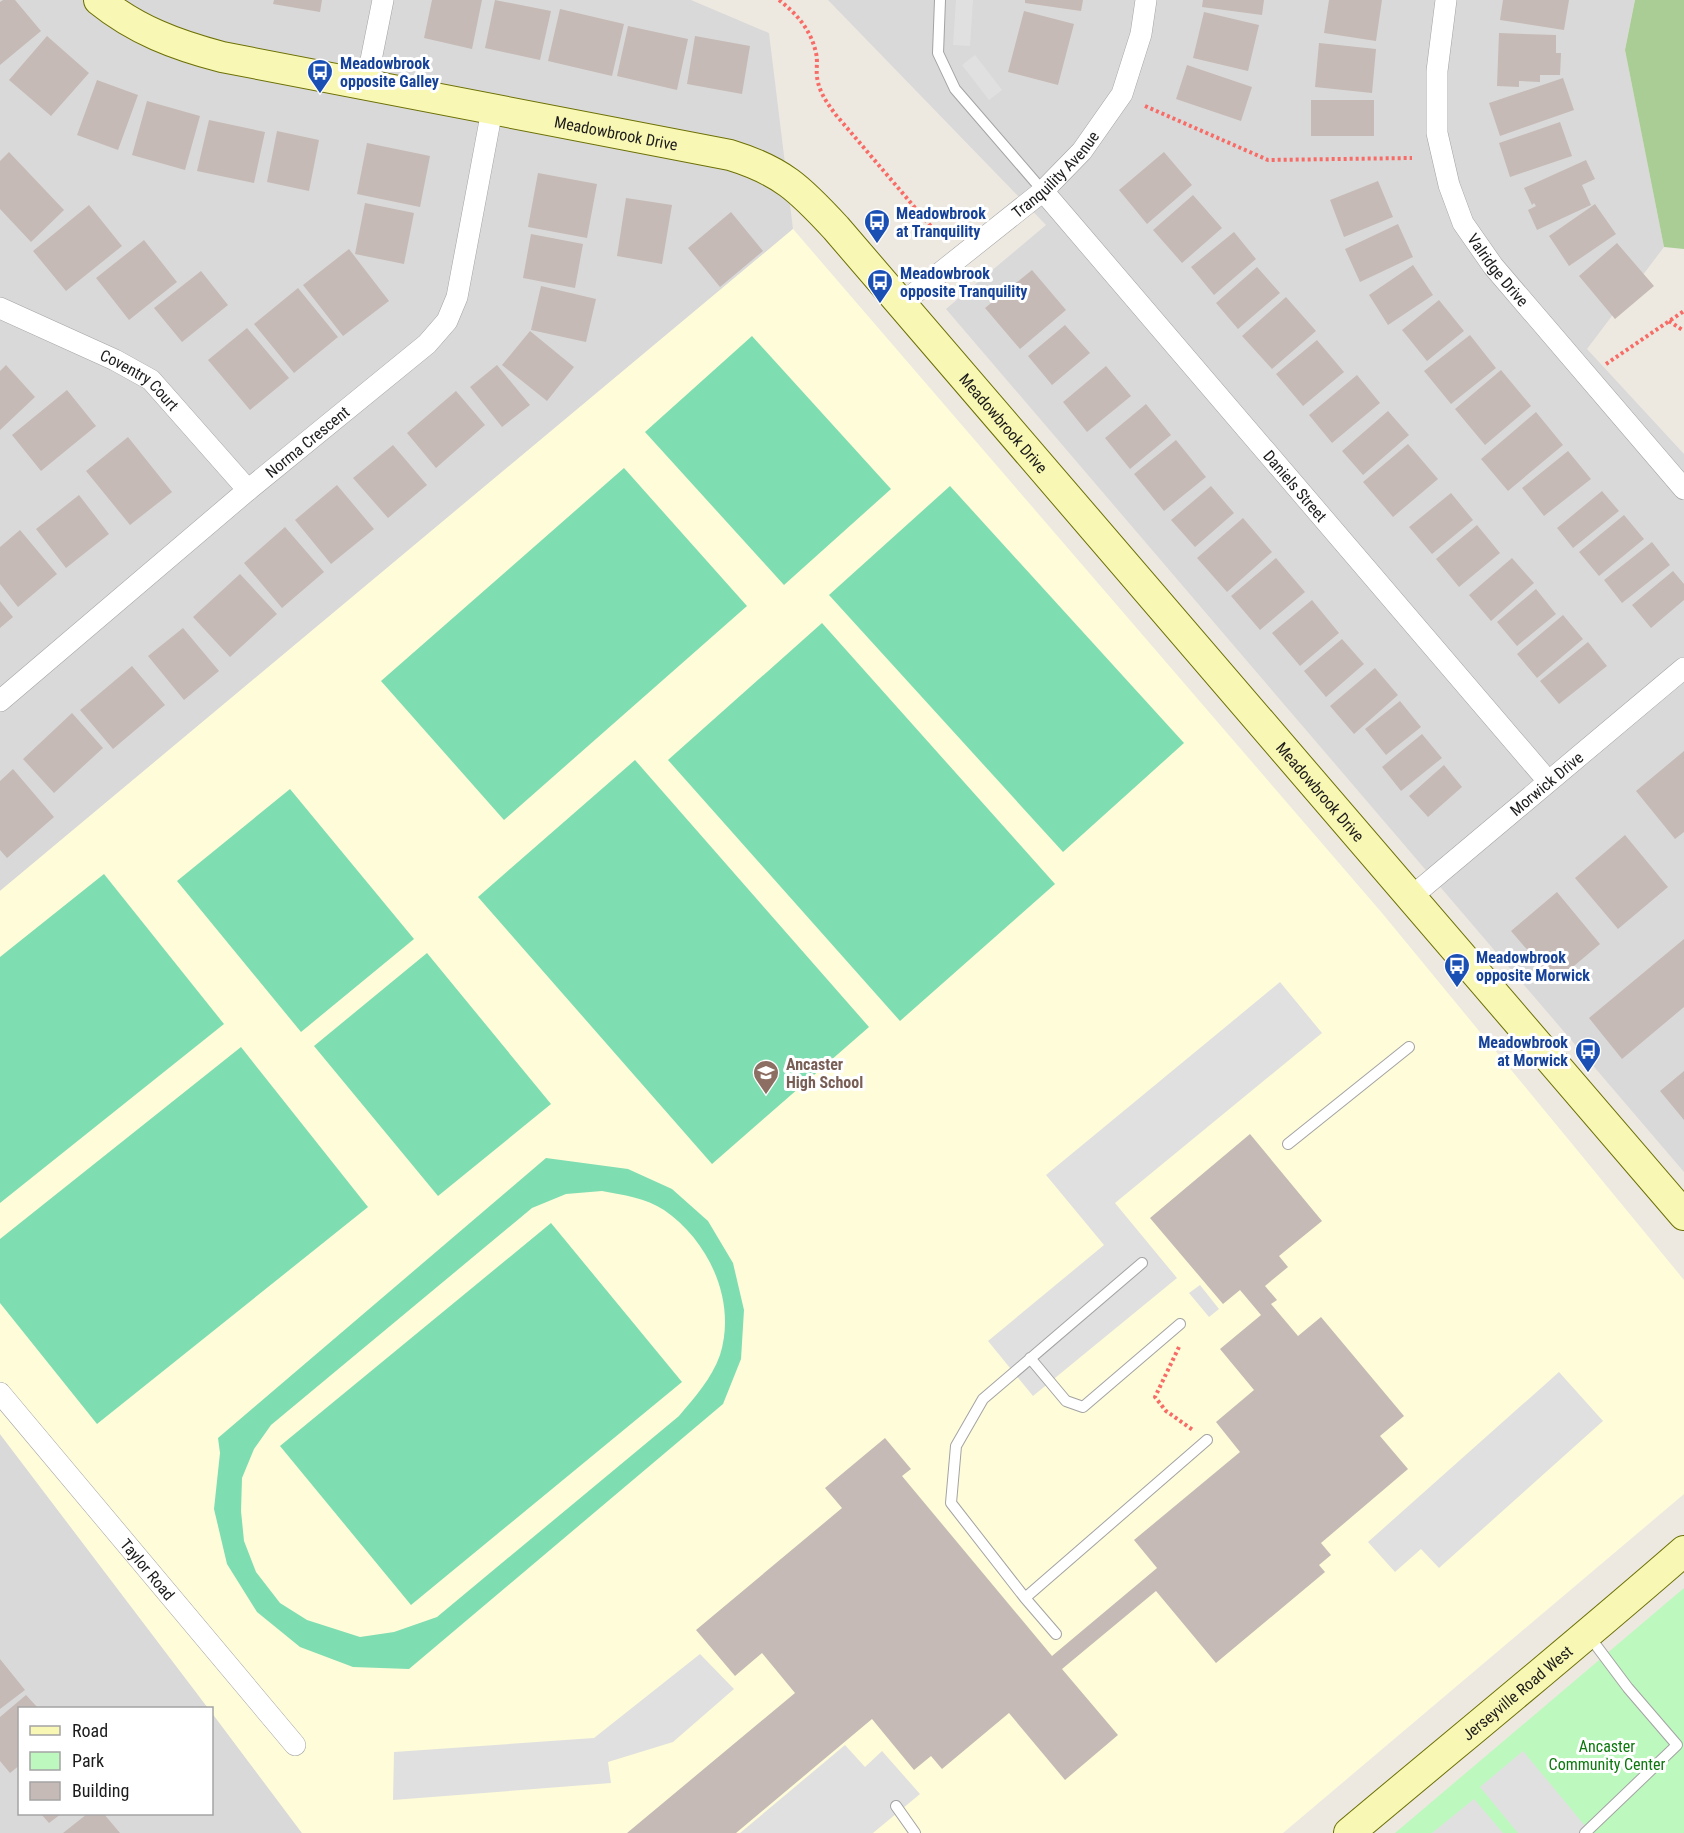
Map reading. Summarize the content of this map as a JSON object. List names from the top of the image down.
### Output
{
  "streets": {
    "street": [
      "Meadowbrook Drive",
      "Tranquility Avenue",
      "Valridge Drive",
      "Coventry Court",
      "Norma Crescent",
      "Daniels Street",
      "Morwick Drive",
      "Taylor Road",
      "Jerseyville Road West"
    ]
  },
  "crossings": [
    ["Meadowbrook Drive", "Tranquility Avenue"],
    ["Meadowbrook Drive", "Norma Crescent"],
    ["Meadowbrook Drive", "Morwick Drive"],
    ["Tranquility Avenue", "Daniels Street"],
    ["Coventry Court", "Norma Crescent"],
    ["Daniels Street", "Morwick Drive"]
  ],
  "parks": ["Ancaster Community Center"],
  "places": {
    "bus stop": [
      "Meadowbrook opposite Galley",
      "Meadowbrook at Tranquility",
      "Meadowbrook opposite Tranquility",
      "Meadowbrook opposite Morwick",
      "Meadowbrook at Morwick"
    ],
    "school or university": ["Ancaster High School"]
  },
  "legend": ["Road", "Park", "Building"]
}
